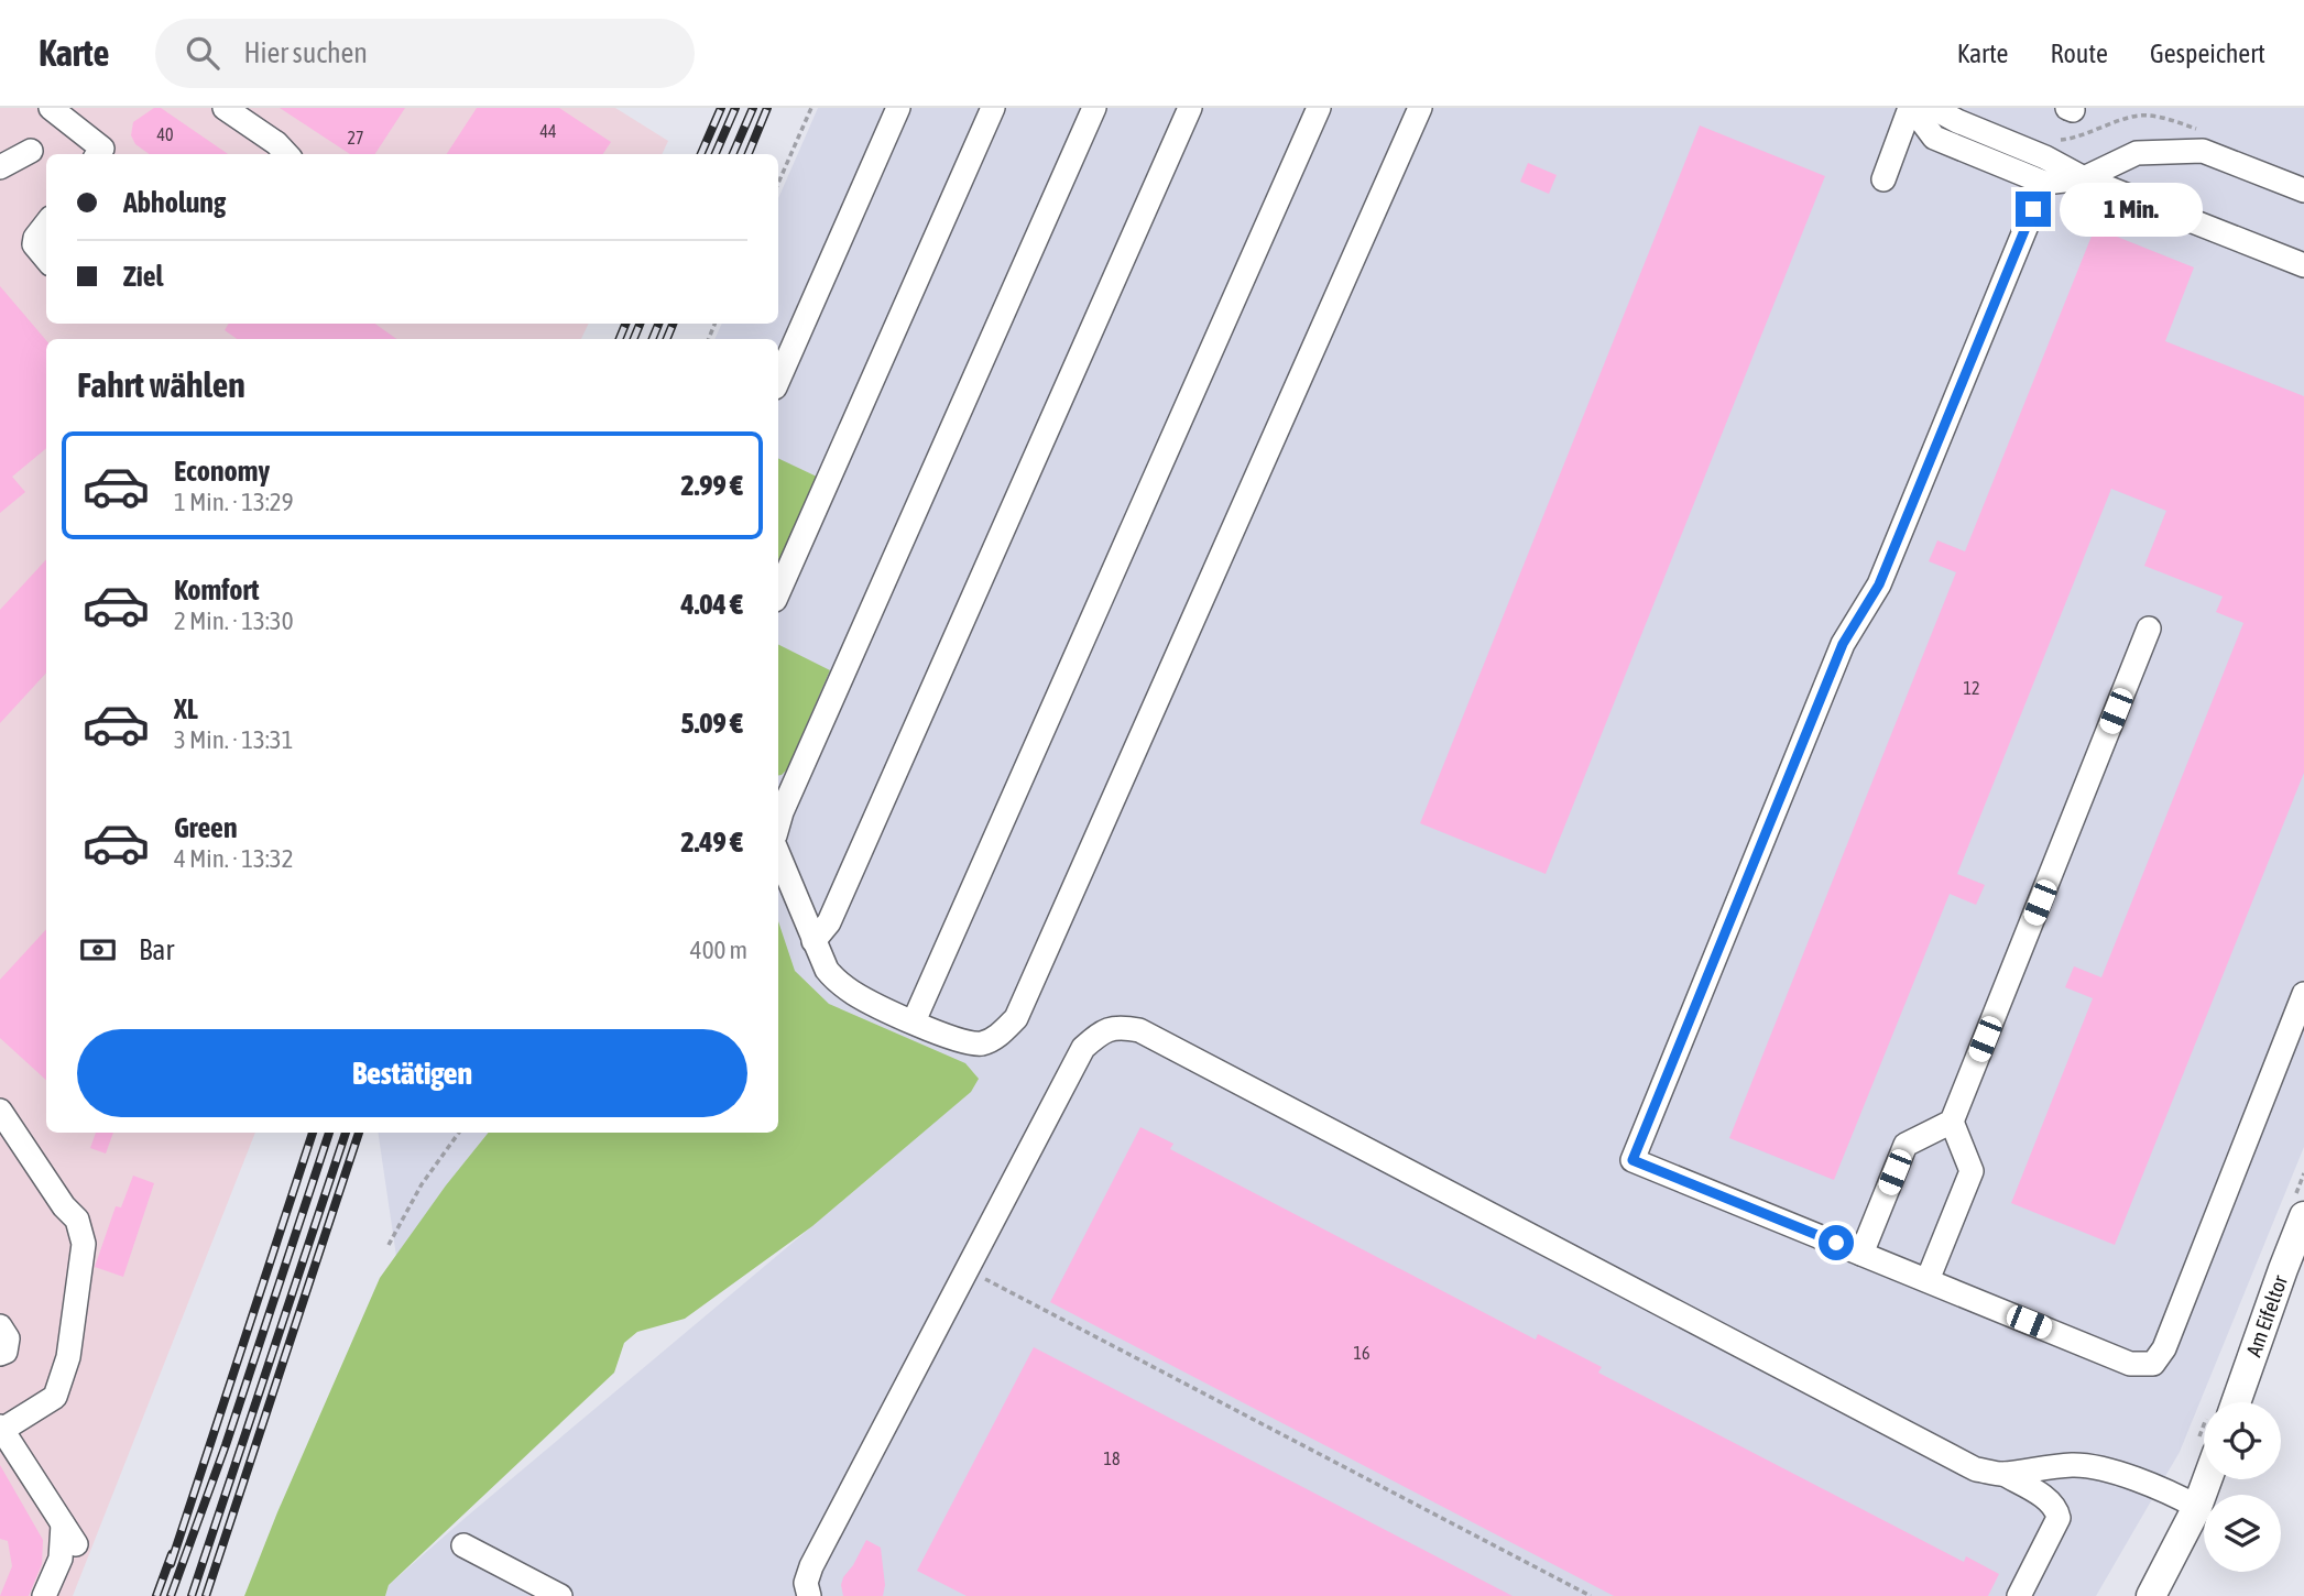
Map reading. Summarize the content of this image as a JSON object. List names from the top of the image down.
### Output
{
  "streets": {
    "main road": ["Am Eifeltor"]
  },
  "house_numbers": [
    "44",
    "40",
    "27",
    "12",
    "16",
    "18"
  ],
  "page": {
    "header": "Karte",
    "search": "Hier suchen",
    "nav": ["Karte", "Route", "Gespeichert"],
    "banner": ["Abholung", "Ziel"],
    "bubble": "1 Min.",
    "heading": "Fahrt wählen",
    "list": [
      {
        "name": "Economy",
        "note": "1 Min. · 13:29",
        "value": "2.99 €"
      },
      {
        "name": "Komfort",
        "note": "2 Min. · 13:30",
        "value": "4.04 €"
      },
      {
        "name": "XL",
        "note": "3 Min. · 13:31",
        "value": "5.09 €"
      },
      {
        "name": "Green",
        "note": "4 Min. · 13:32",
        "value": "2.49 €"
      }
    ],
    "pay": ["Bar", "400 m"],
    "buttons": "Bestätigen"
  }
}
